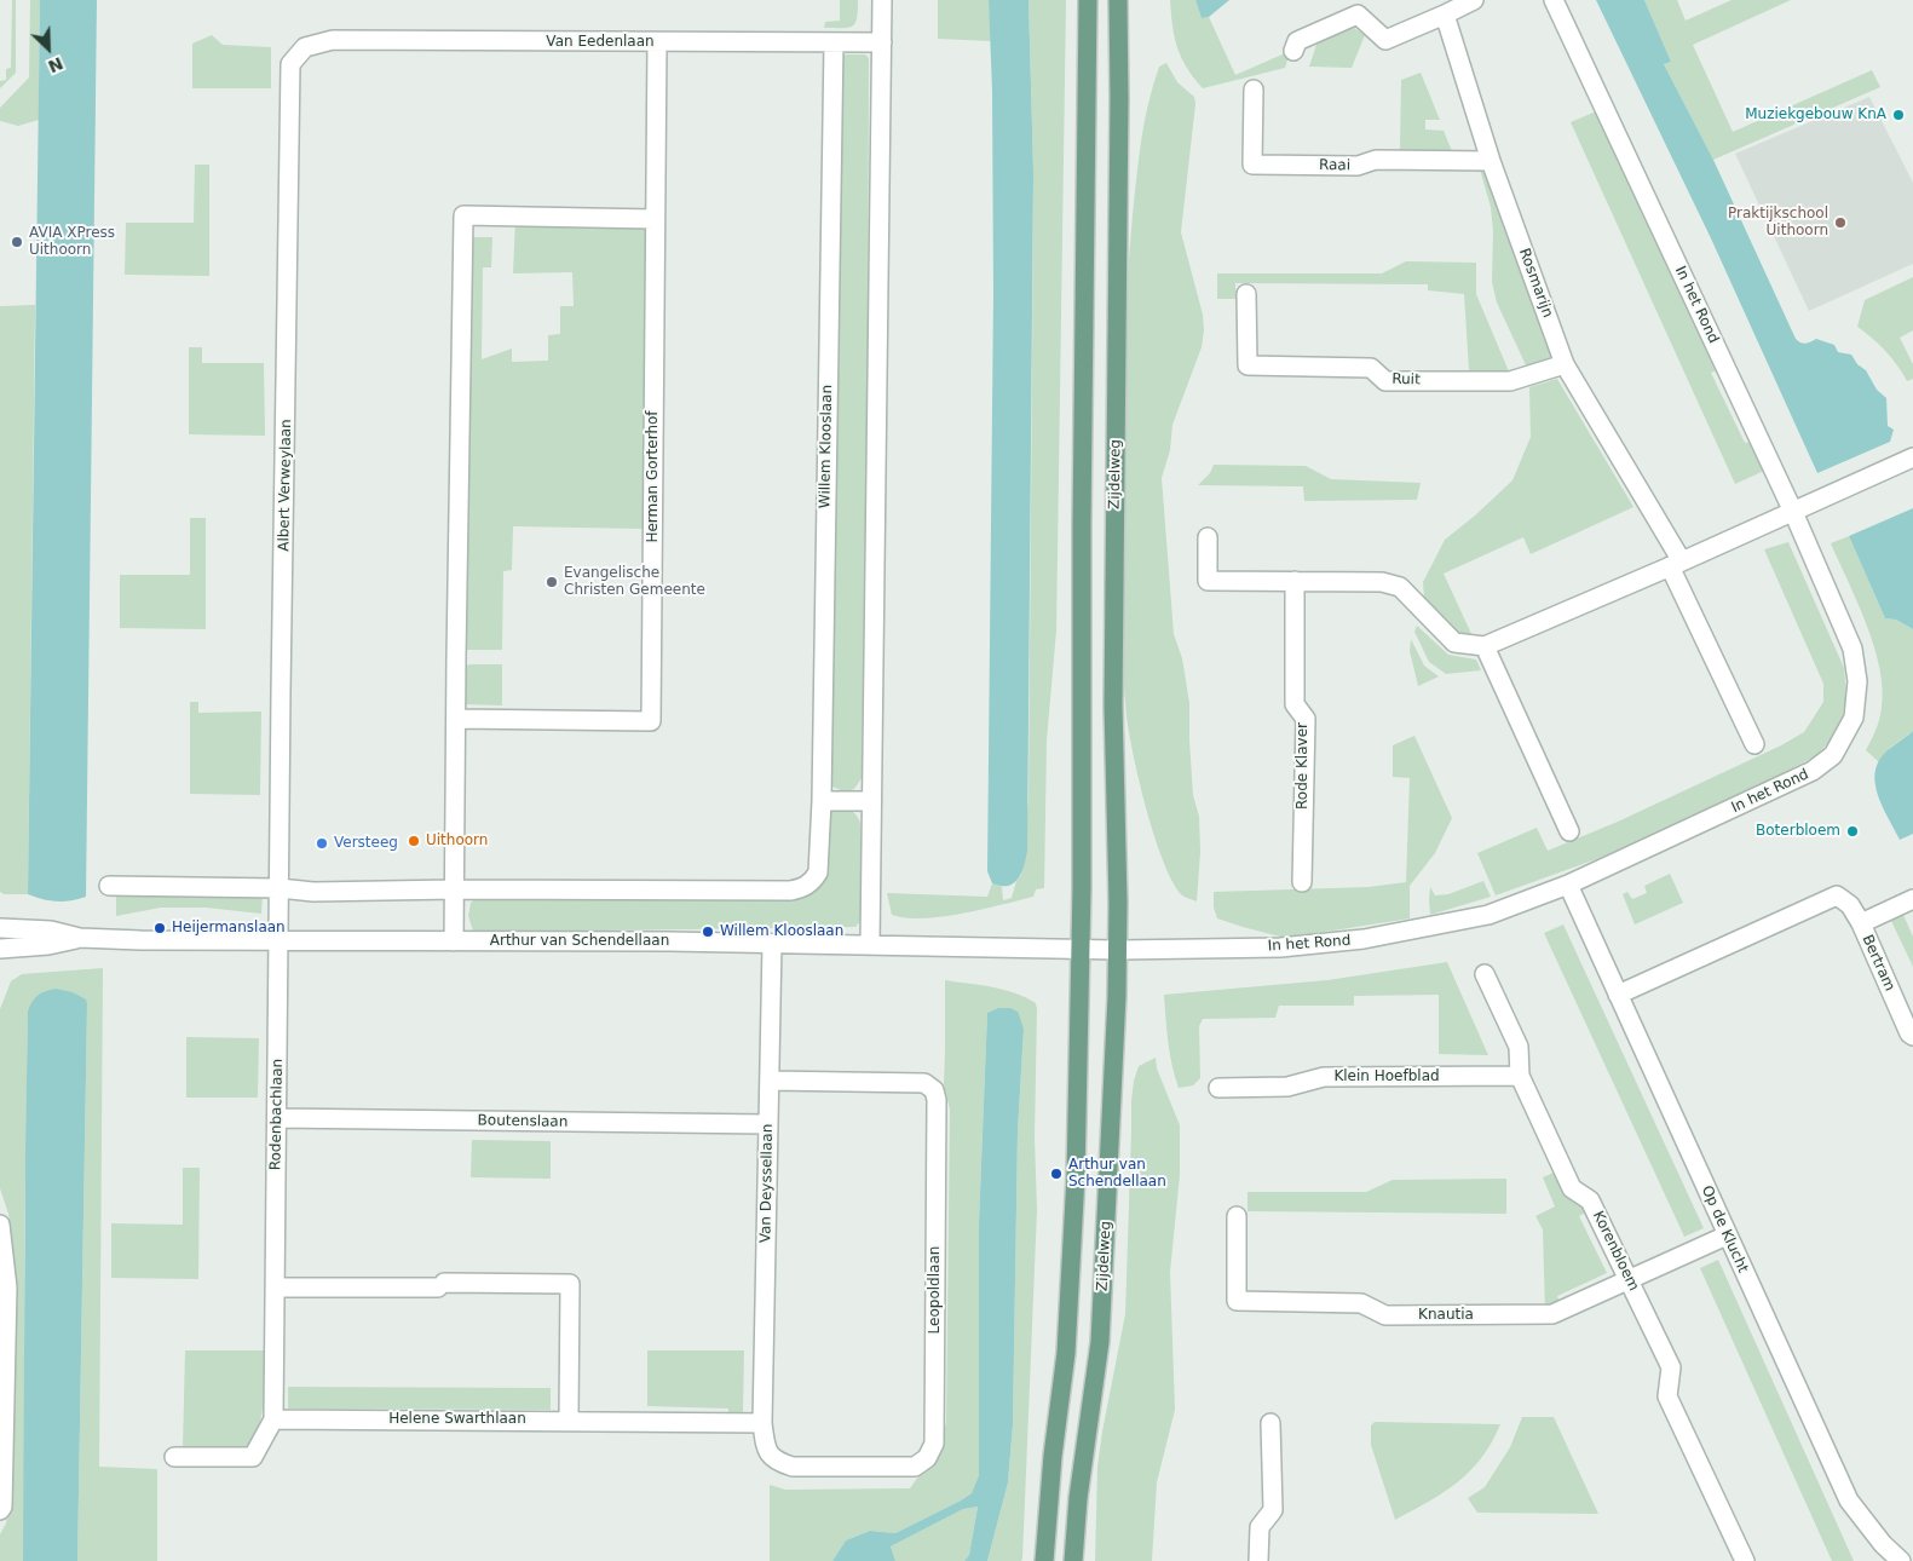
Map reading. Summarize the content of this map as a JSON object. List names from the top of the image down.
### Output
{
  "streets": {
    "main road": ["Zijdelweg"],
    "street": [
      "Van Eedenlaan",
      "Raai",
      "Rosmarijn",
      "In het Rond",
      "Ruit",
      "Willem Klooslaan",
      "Herman Gorterhof",
      "Albert Verweylaan",
      "Rode Klaver",
      "Arthur van Schendellaan",
      "Bertram",
      "Klein Hoefblad",
      "Rodenbachlaan",
      "Boutenslaan",
      "Van Deyssellaan",
      "Op de Klucht",
      "Korenbloem",
      "Leopoldlaan",
      "Knautia",
      "Helene Swarthlaan"
    ]
  },
  "crossings": [
    ["Van Eedenlaan", "Willem Klooslaan"],
    ["Van Eedenlaan", "Herman Gorterhof"],
    ["Van Eedenlaan", "Albert Verweylaan"],
    ["Raai", "Rosmarijn"],
    ["Rosmarijn", "Ruit"],
    ["In het Rond", "Zijdelweg"],
    ["In het Rond", "Op de Klucht"],
    ["Albert Verweylaan", "Arthur van Schendellaan"],
    ["Albert Verweylaan", "Rodenbachlaan"],
    ["Arthur van Schendellaan", "Rodenbachlaan"],
    ["Arthur van Schendellaan", "Van Deyssellaan"],
    ["Klein Hoefblad", "Korenbloem"],
    ["Rodenbachlaan", "Boutenslaan"],
    ["Rodenbachlaan", "Helene Swarthlaan"],
    ["Boutenslaan", "Van Deyssellaan"],
    ["Van Deyssellaan", "Leopoldlaan"],
    ["Van Deyssellaan", "Helene Swarthlaan"],
    ["Op de Klucht", "Knautia"],
    ["Korenbloem", "Knautia"],
    ["Leopoldlaan", "Helene Swarthlaan"]
  ],
  "places": [
    "Muziekgebouw KnA",
    "Praktijkschool Uithoorn",
    "AVIA XPress Uithoorn",
    "Evangelische Christen Gemeente",
    "Boterbloem",
    "Uithoorn",
    "Versteeg",
    "Heijermanslaan",
    "Willem Klooslaan",
    "Arthur van Schendellaan"
  ],
  "north": "bottom right"
}
